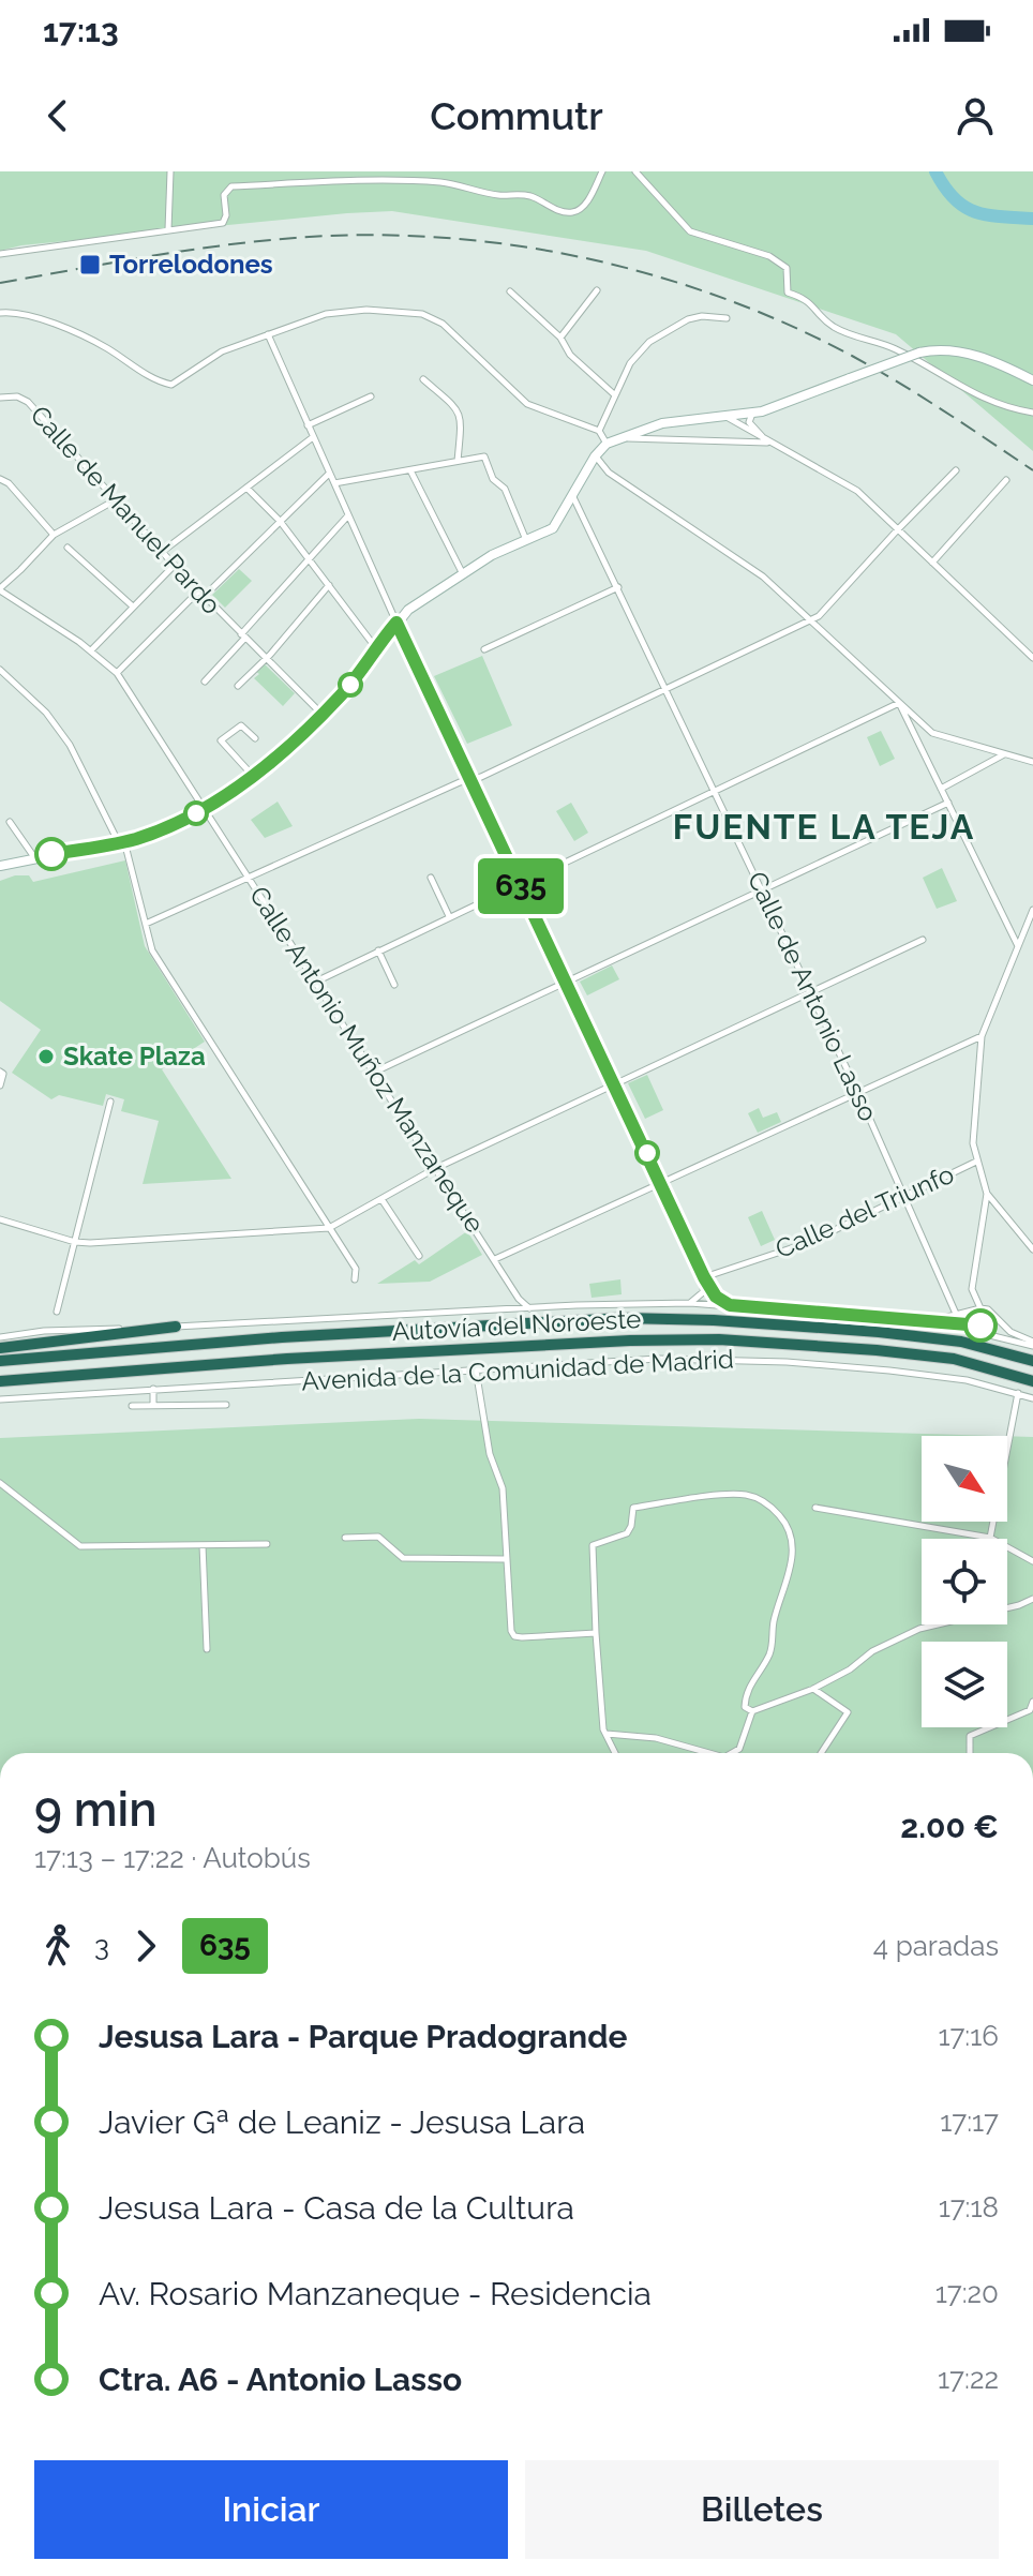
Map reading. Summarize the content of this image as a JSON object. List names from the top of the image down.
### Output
{
  "streets": {
    "highway": ["Autovía del Noroeste"],
    "street": [
      "Calle de Manuel Pardo",
      "Calle de Antonio Lasso",
      "Calle Antonio Muñoz Manzaneque",
      "Calle del Triunfo",
      "Avenida de la Comunidad de Madrid"
    ]
  },
  "crossings": [
    ["Calle de Antonio Lasso", "Calle del Triunfo"],
    ["Calle Antonio Muñoz Manzaneque", "Avenida de la Comunidad de Madrid"]
  ],
  "districts": ["FUENTE LA TEJA"],
  "places": {
    "transit": ["Torrelodones"],
    "other": ["Skate Plaza"]
  },
  "lines": ["bus line 635"],
  "north": "bottom right",
  "page": {
    "status": "17:13",
    "header": "Commutr",
    "on_map": "635",
    "heading": ["9 min", "17:13 – 17:22 · Autobús", "2.00 €"],
    "legs": ["3", "635", "4 paradas"],
    "list": [
      {
        "name": "Jesusa Lara - Parque Pradogrande",
        "value": "17:16"
      },
      {
        "name": "Javier Gª de Leaniz - Jesusa Lara",
        "value": "17:17"
      },
      {
        "name": "Jesusa Lara - Casa de la Cultura",
        "value": "17:18"
      },
      {
        "name": "Av. Rosario Manzaneque - Residencia",
        "value": "17:20"
      },
      {
        "name": "Ctra. A6 - Antonio Lasso",
        "value": "17:22"
      }
    ],
    "buttons": ["Iniciar", "Billetes"]
  }
}
